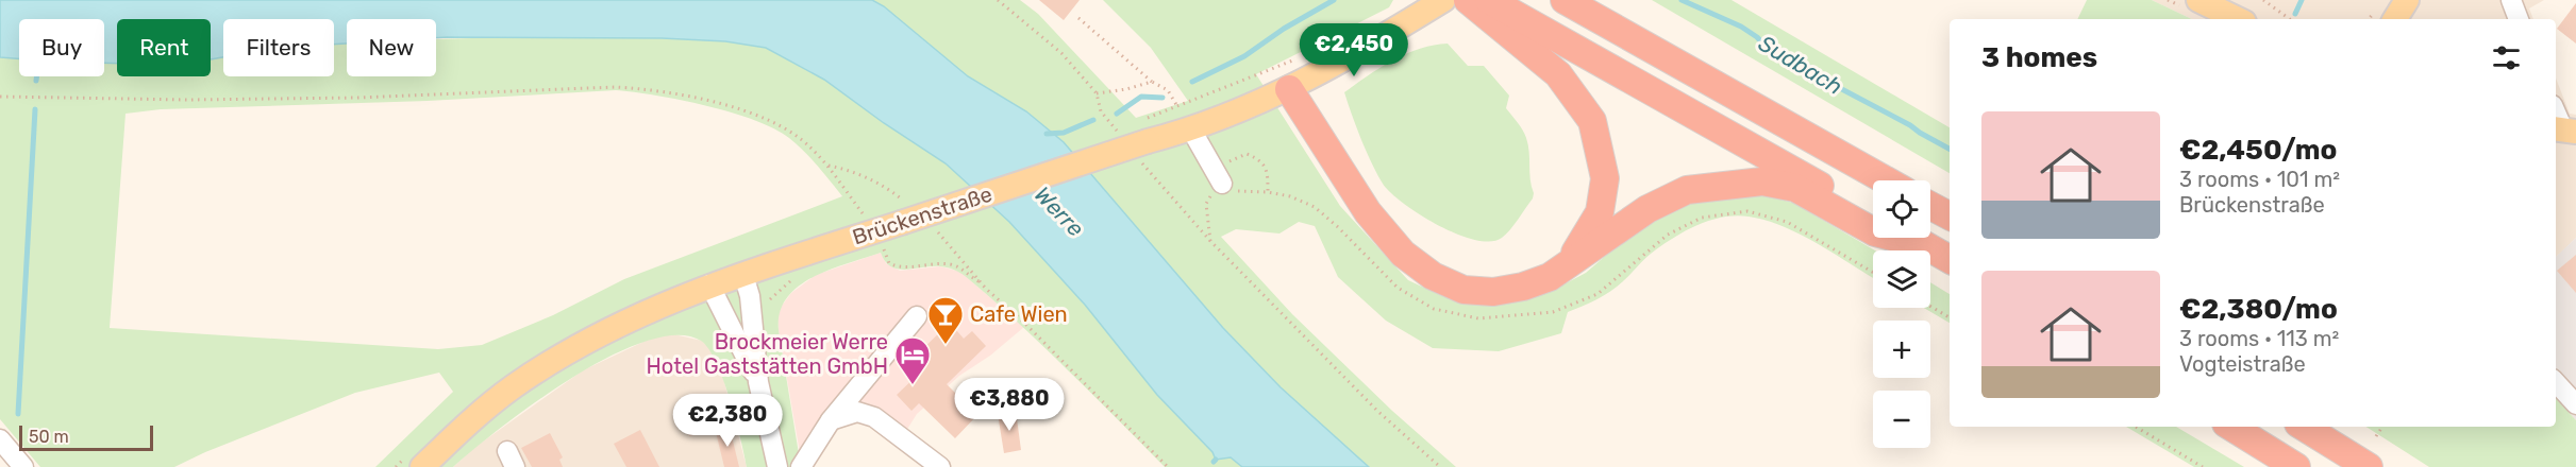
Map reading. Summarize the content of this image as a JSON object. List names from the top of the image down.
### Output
{
  "streets": {
    "main road": ["Brückenstraße"]
  },
  "water": ["Sudbach", "Werre"],
  "places": {
    "bar": ["Cafe Wien"],
    "hotel": ["Brockmeier Werre Hotel Gaststätten GmbH"]
  },
  "scale_bar": "50 m",
  "page": {
    "chip": [
      "Buy",
      "Rent",
      "Filters",
      "New"
    ],
    "heading": "3 homes",
    "price": ["€2,450", "€3,880", "€2,380"],
    "list": [
      {
        "name": "€2,450/mo",
        "note": "3 rooms · 101 m² · Brückenstraße"
      },
      {
        "name": "€2,380/mo",
        "note": "3 rooms · 113 m² · Vogteistraße"
      }
    ],
    "map_buttons": ["+", "−"],
    "scale": "50 m"
  }
}
